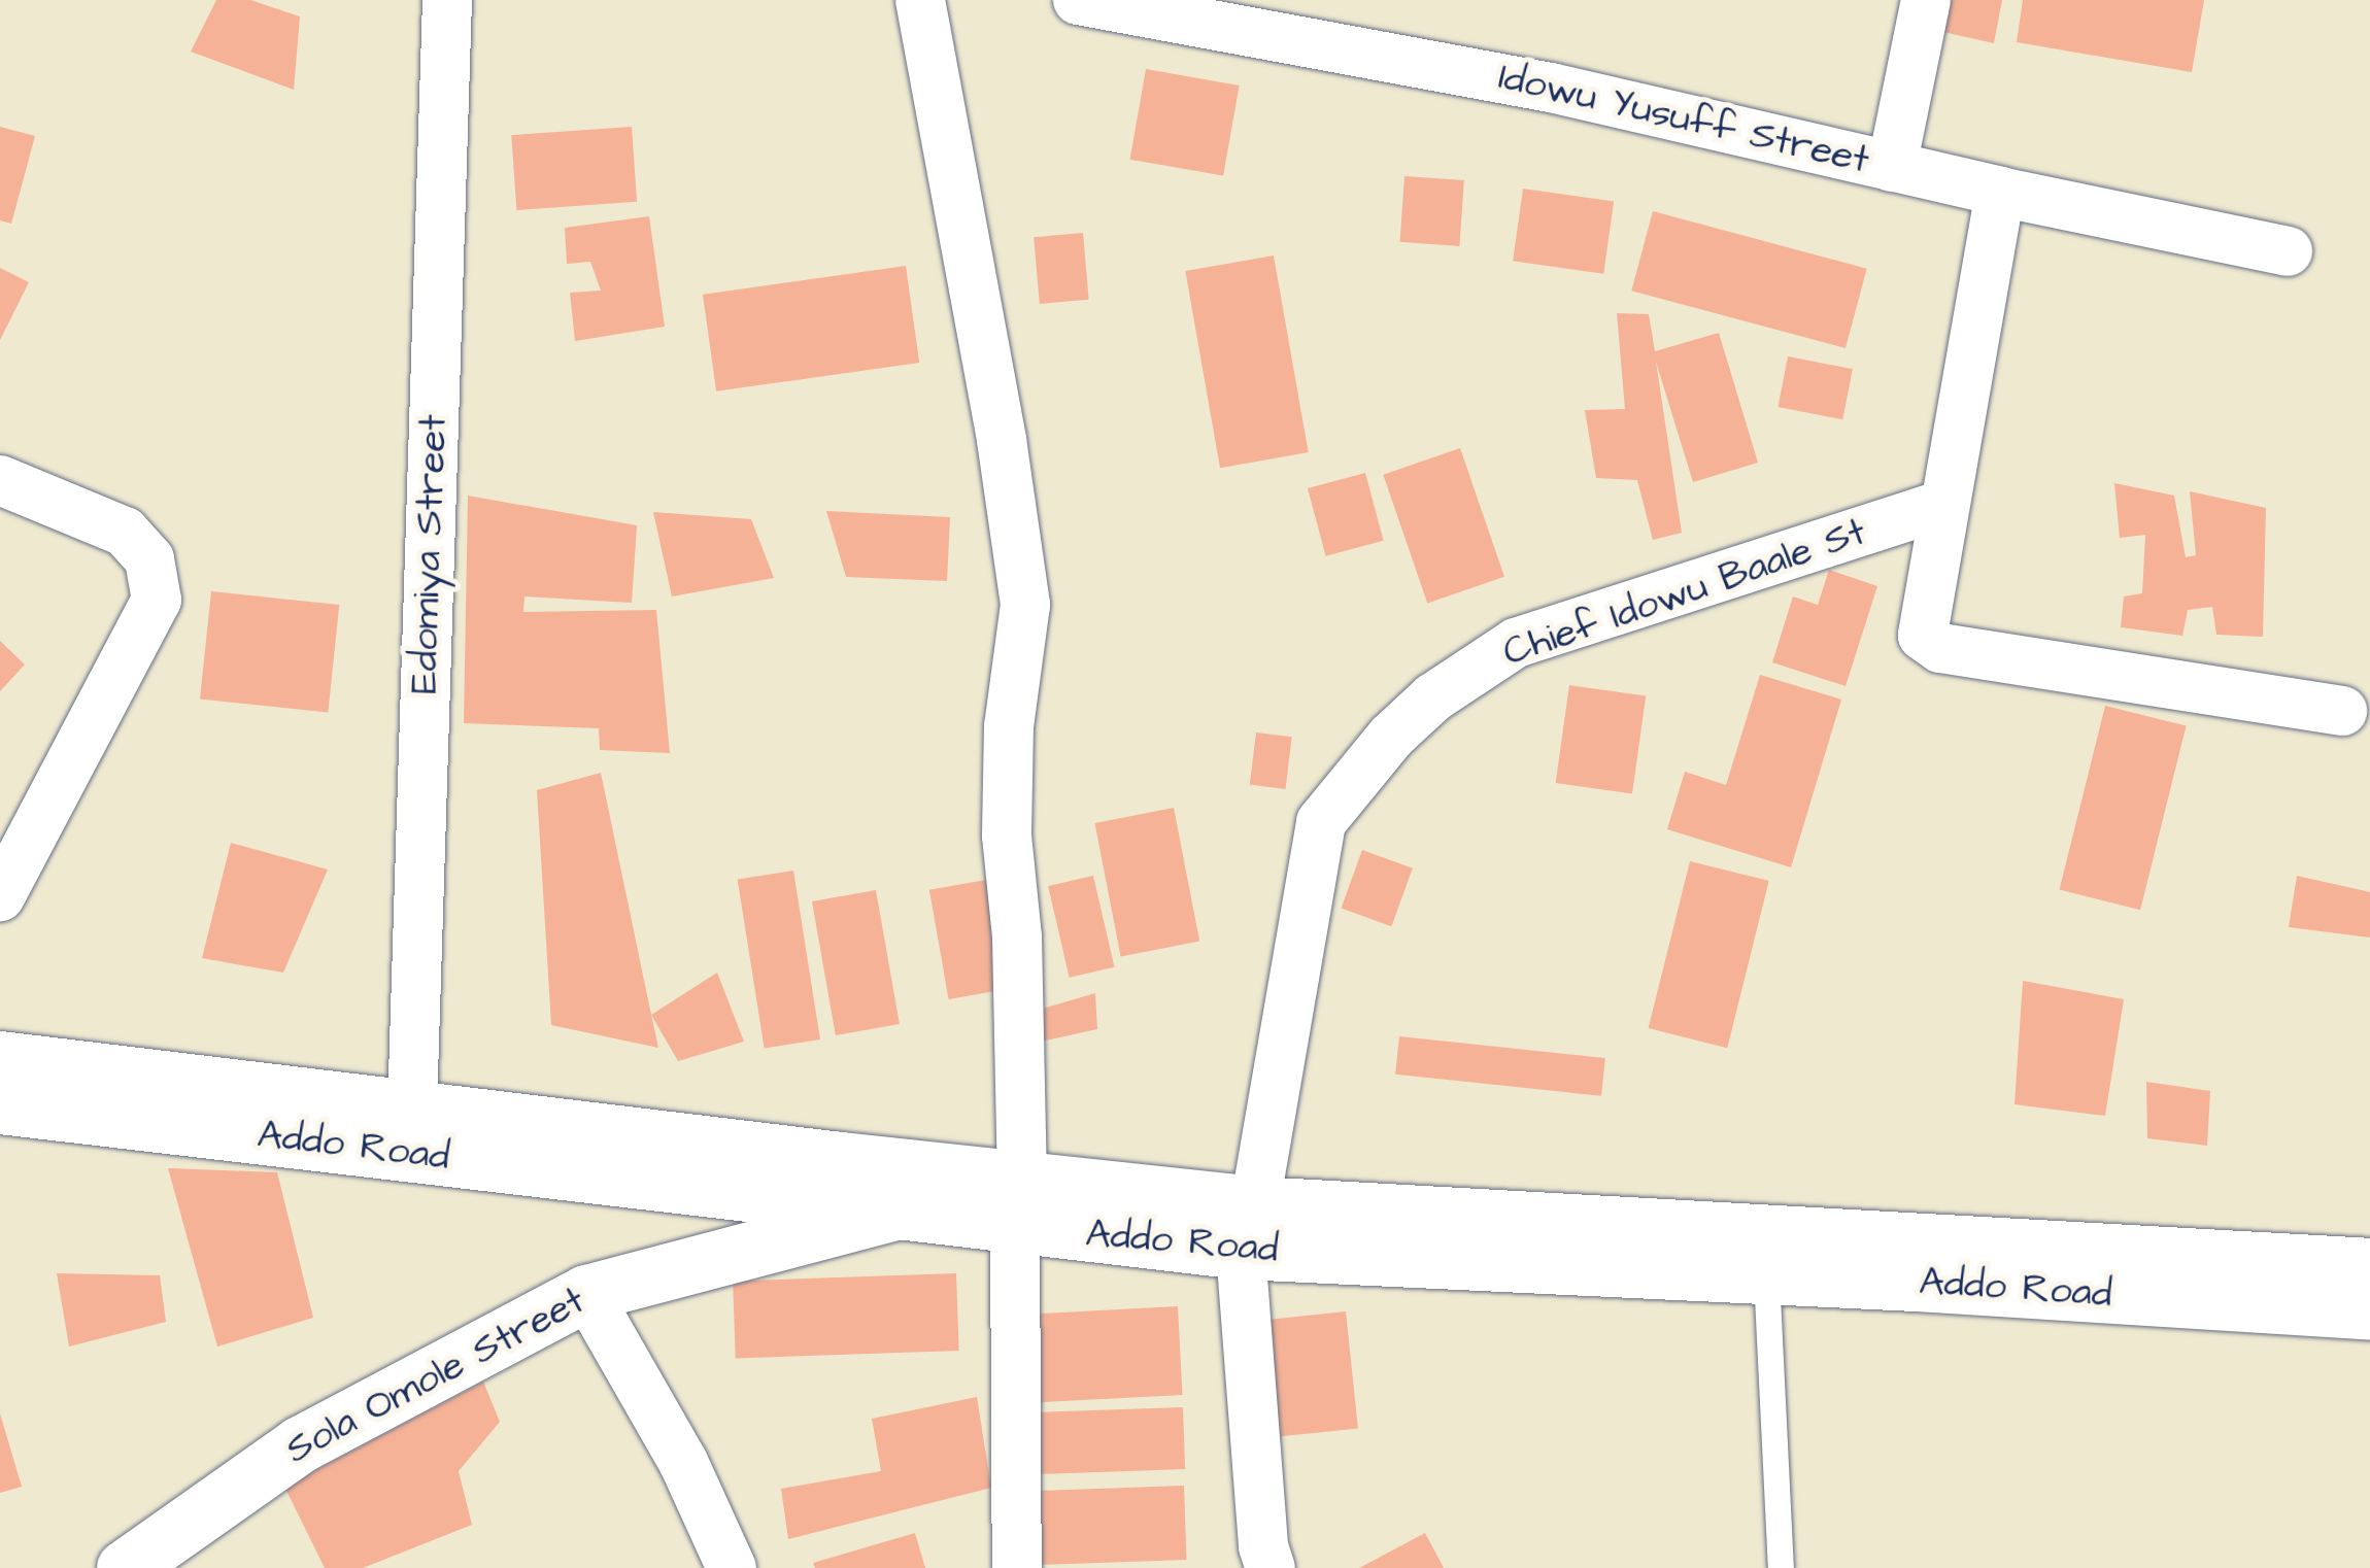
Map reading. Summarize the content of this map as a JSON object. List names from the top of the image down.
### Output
{
  "streets": {
    "main road": ["Addo Road", "Sola Omole Street"],
    "street": ["Idowu Yusuff Street", "Edomiya Street", "Chief Idowu Baale St"]
  },
  "crossings": [
    ["Edomiya Street", "Addo Road"],
    ["Chief Idowu Baale St", "Addo Road"],
    ["Addo Road", "Sola Omole Street"]
  ]
}
